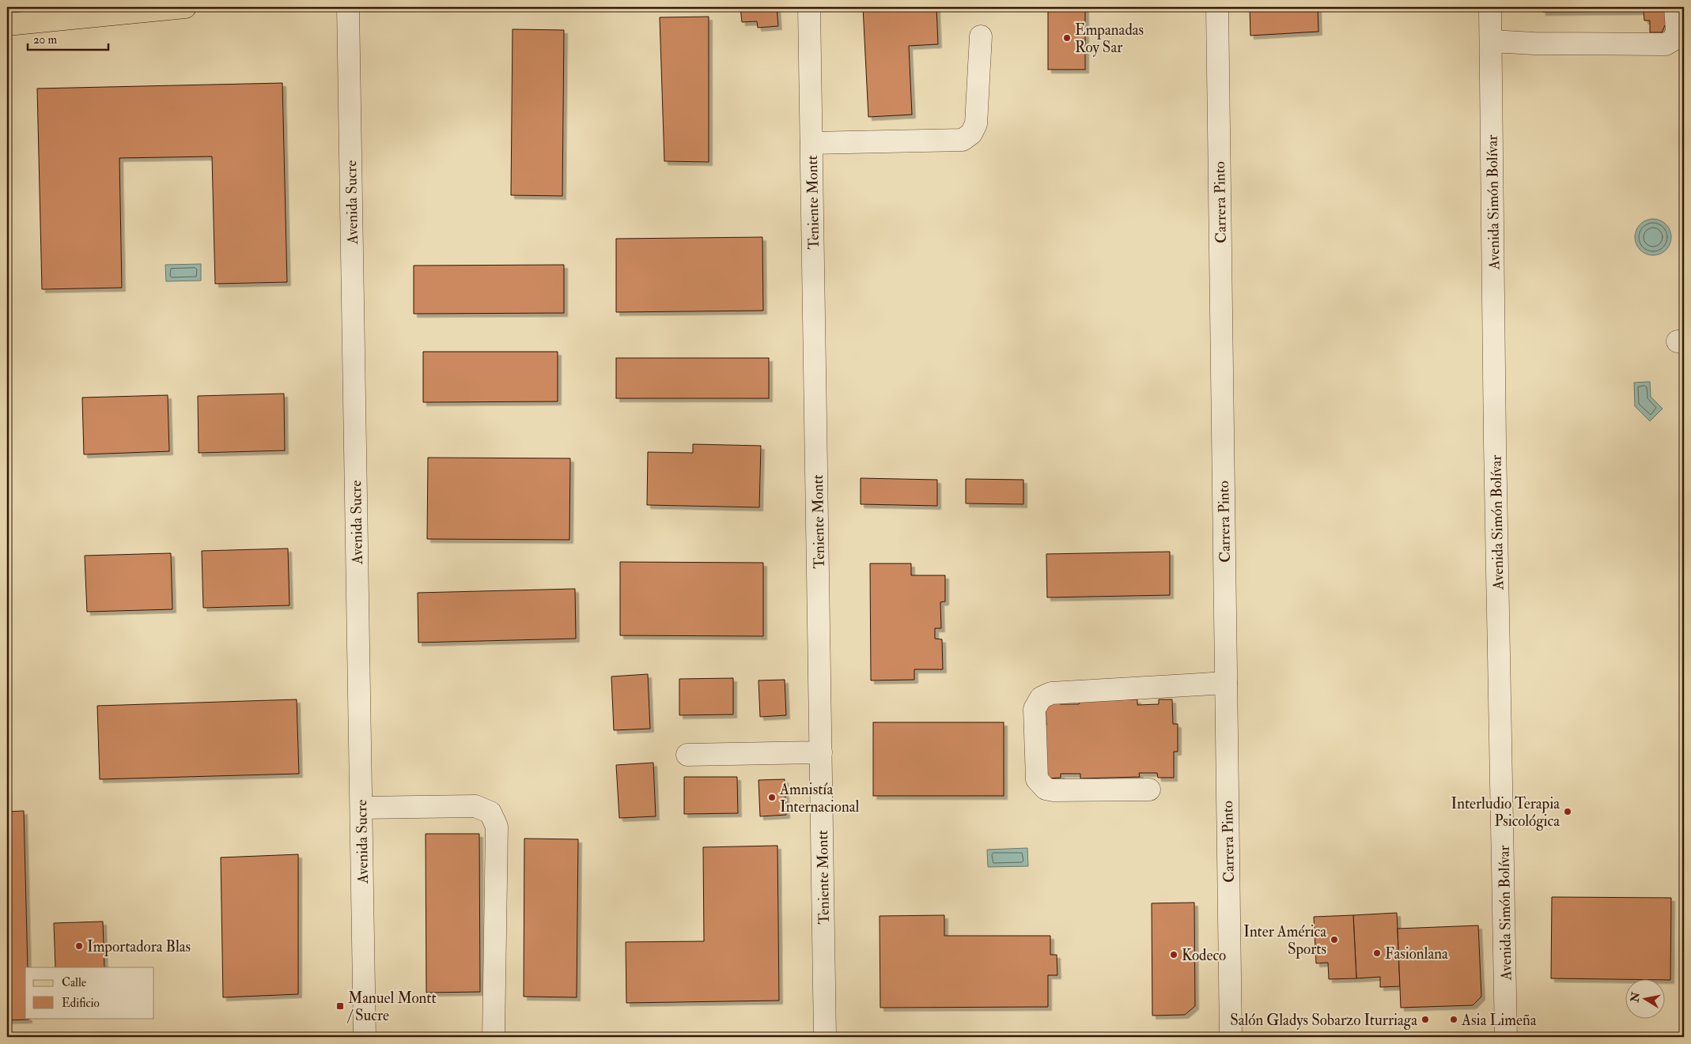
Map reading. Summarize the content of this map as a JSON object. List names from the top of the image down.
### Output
{
  "streets": {
    "street": [
      "Avenida Sucre",
      "Teniente Montt",
      "Carrera Pinto",
      "Avenida Simón Bolívar"
    ]
  },
  "places": {
    "other": [
      "Empanadas Roy Sar",
      "Amnistía Internacional",
      "Interludio Terapia Psicológica",
      "Inter América Sports",
      "Importadora Blas",
      "Fasionlana",
      "Kodeco",
      "Salón Gladys Sobarzo Iturriaga",
      "Asia Limeña"
    ],
    "transit": ["Manuel Montt / Sucre"]
  },
  "legend": ["Calle", "Edificio"],
  "scale_bar": "20 m",
  "north": "left"
}
